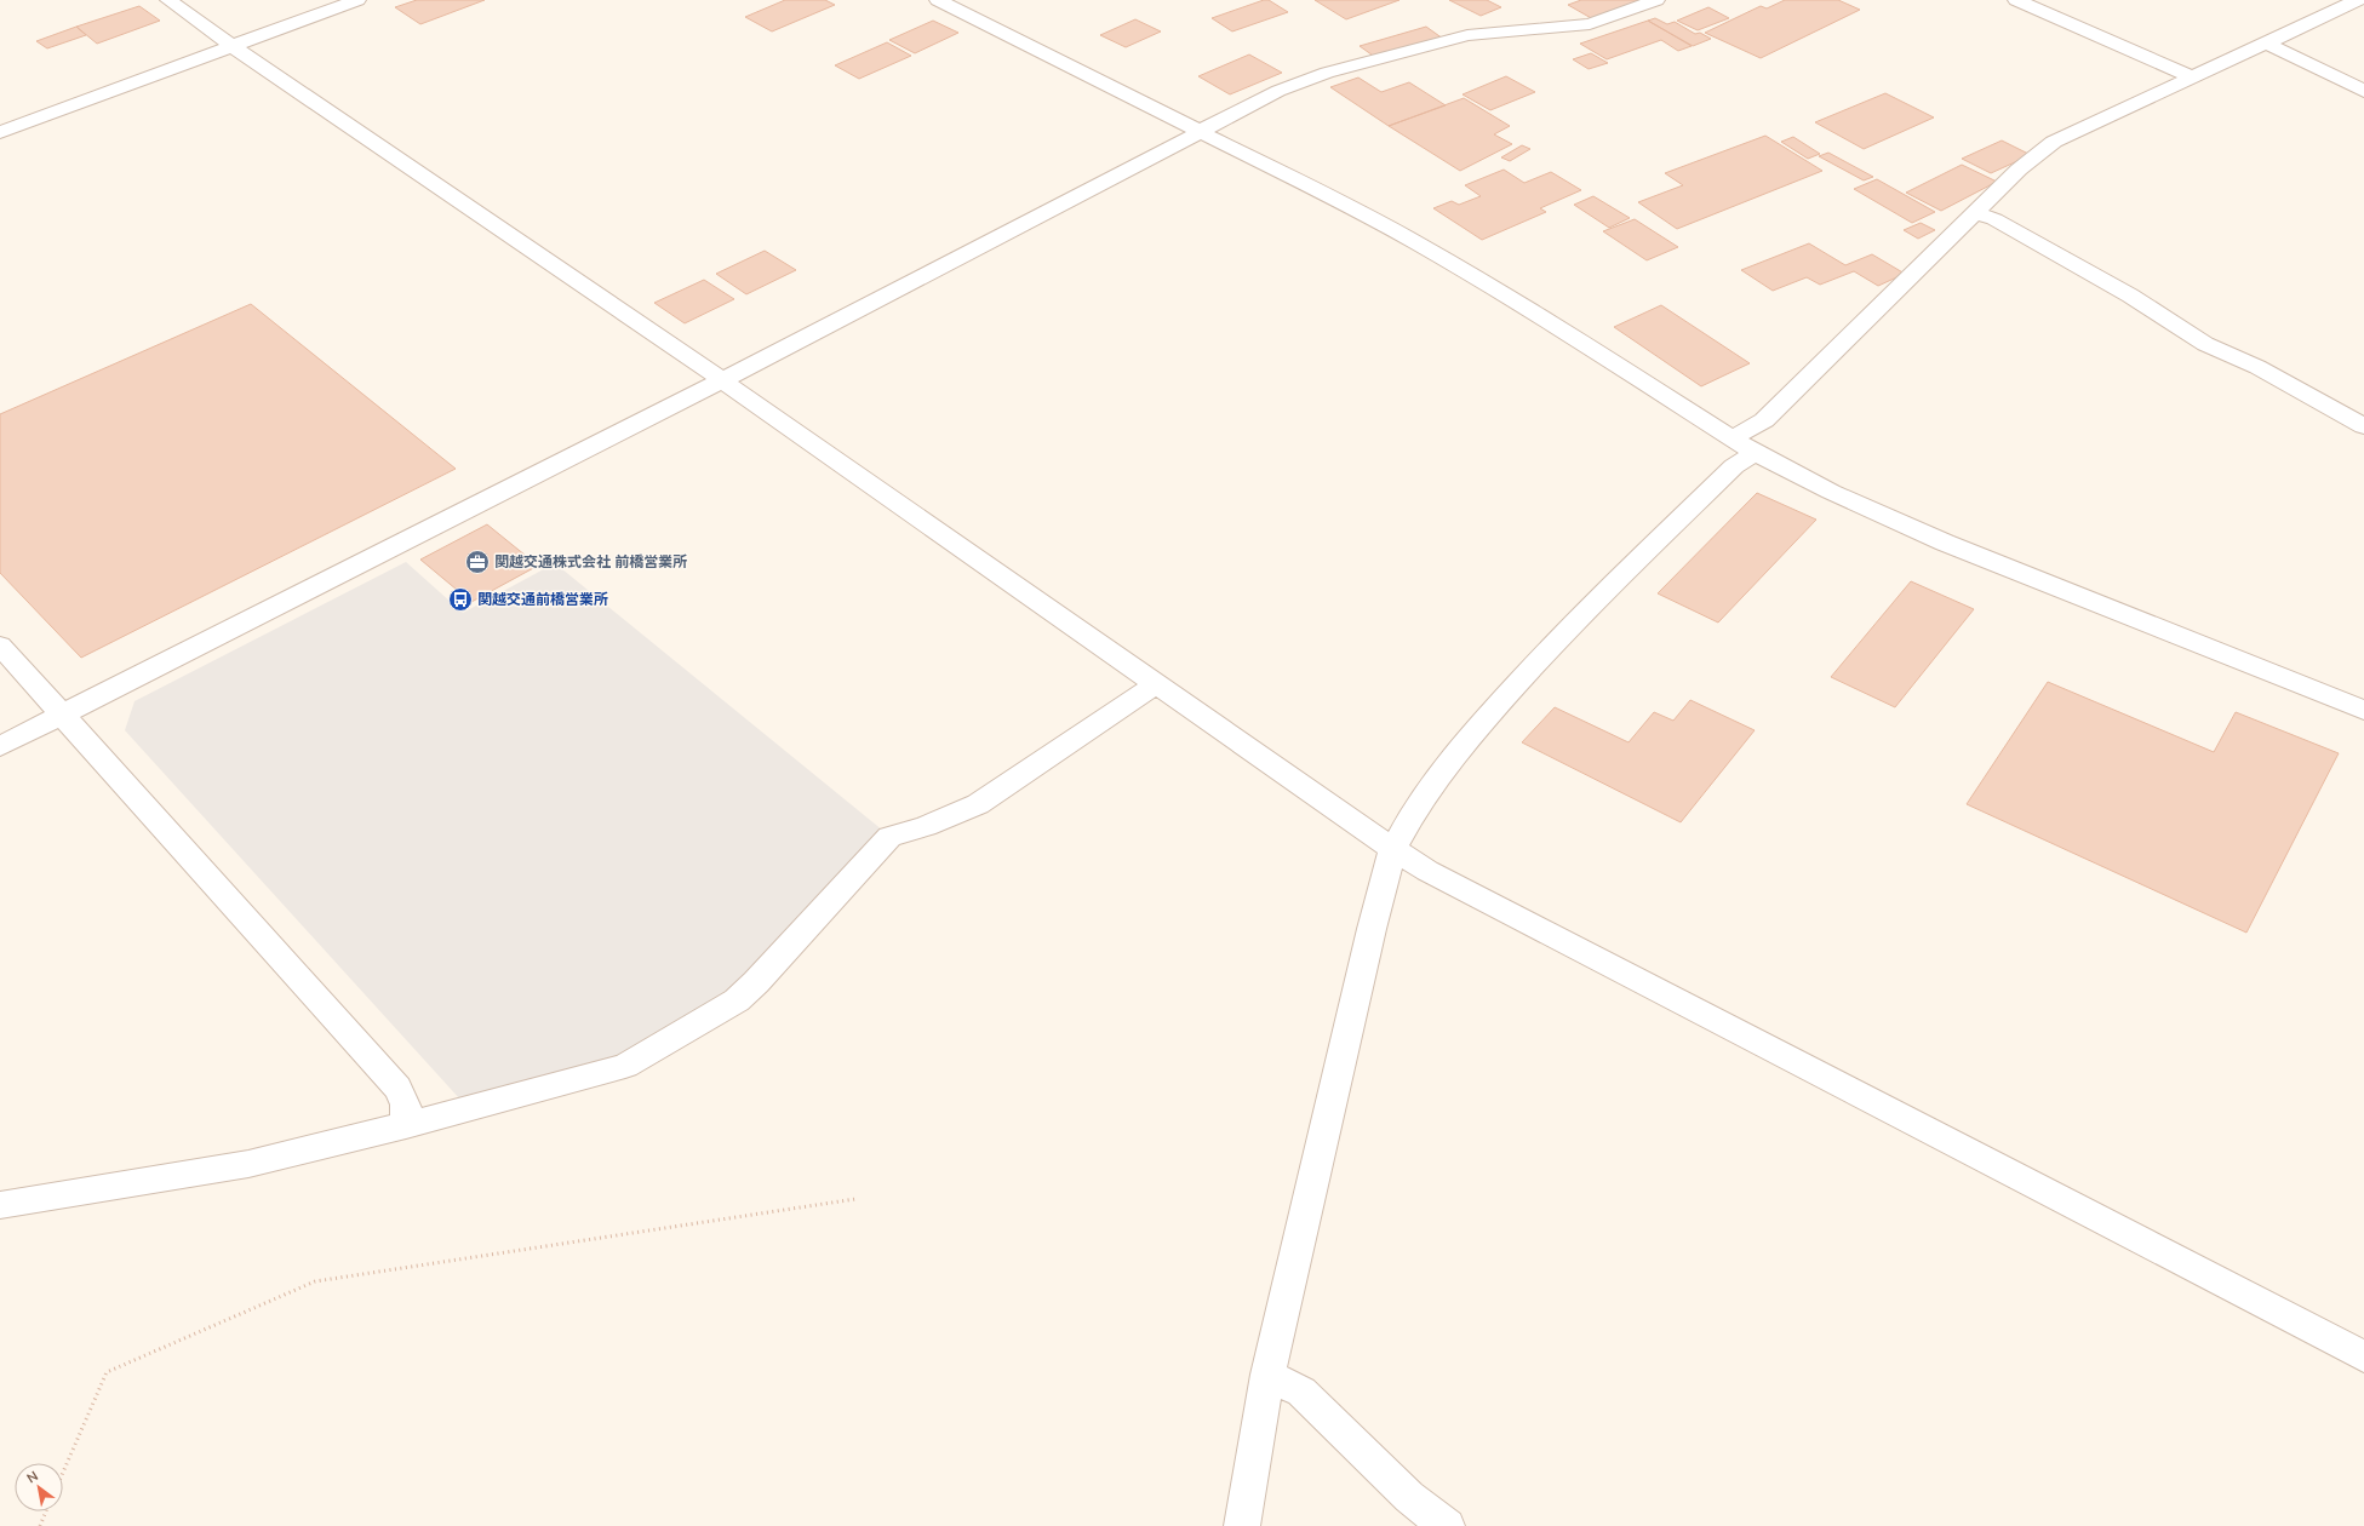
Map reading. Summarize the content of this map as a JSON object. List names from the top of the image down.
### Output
{
  "places": {
    "office": ["関越交通株式会社 前橋営業所"],
    "bus stop": ["関越交通前橋営業所"]
  },
  "north": "top left"
}
